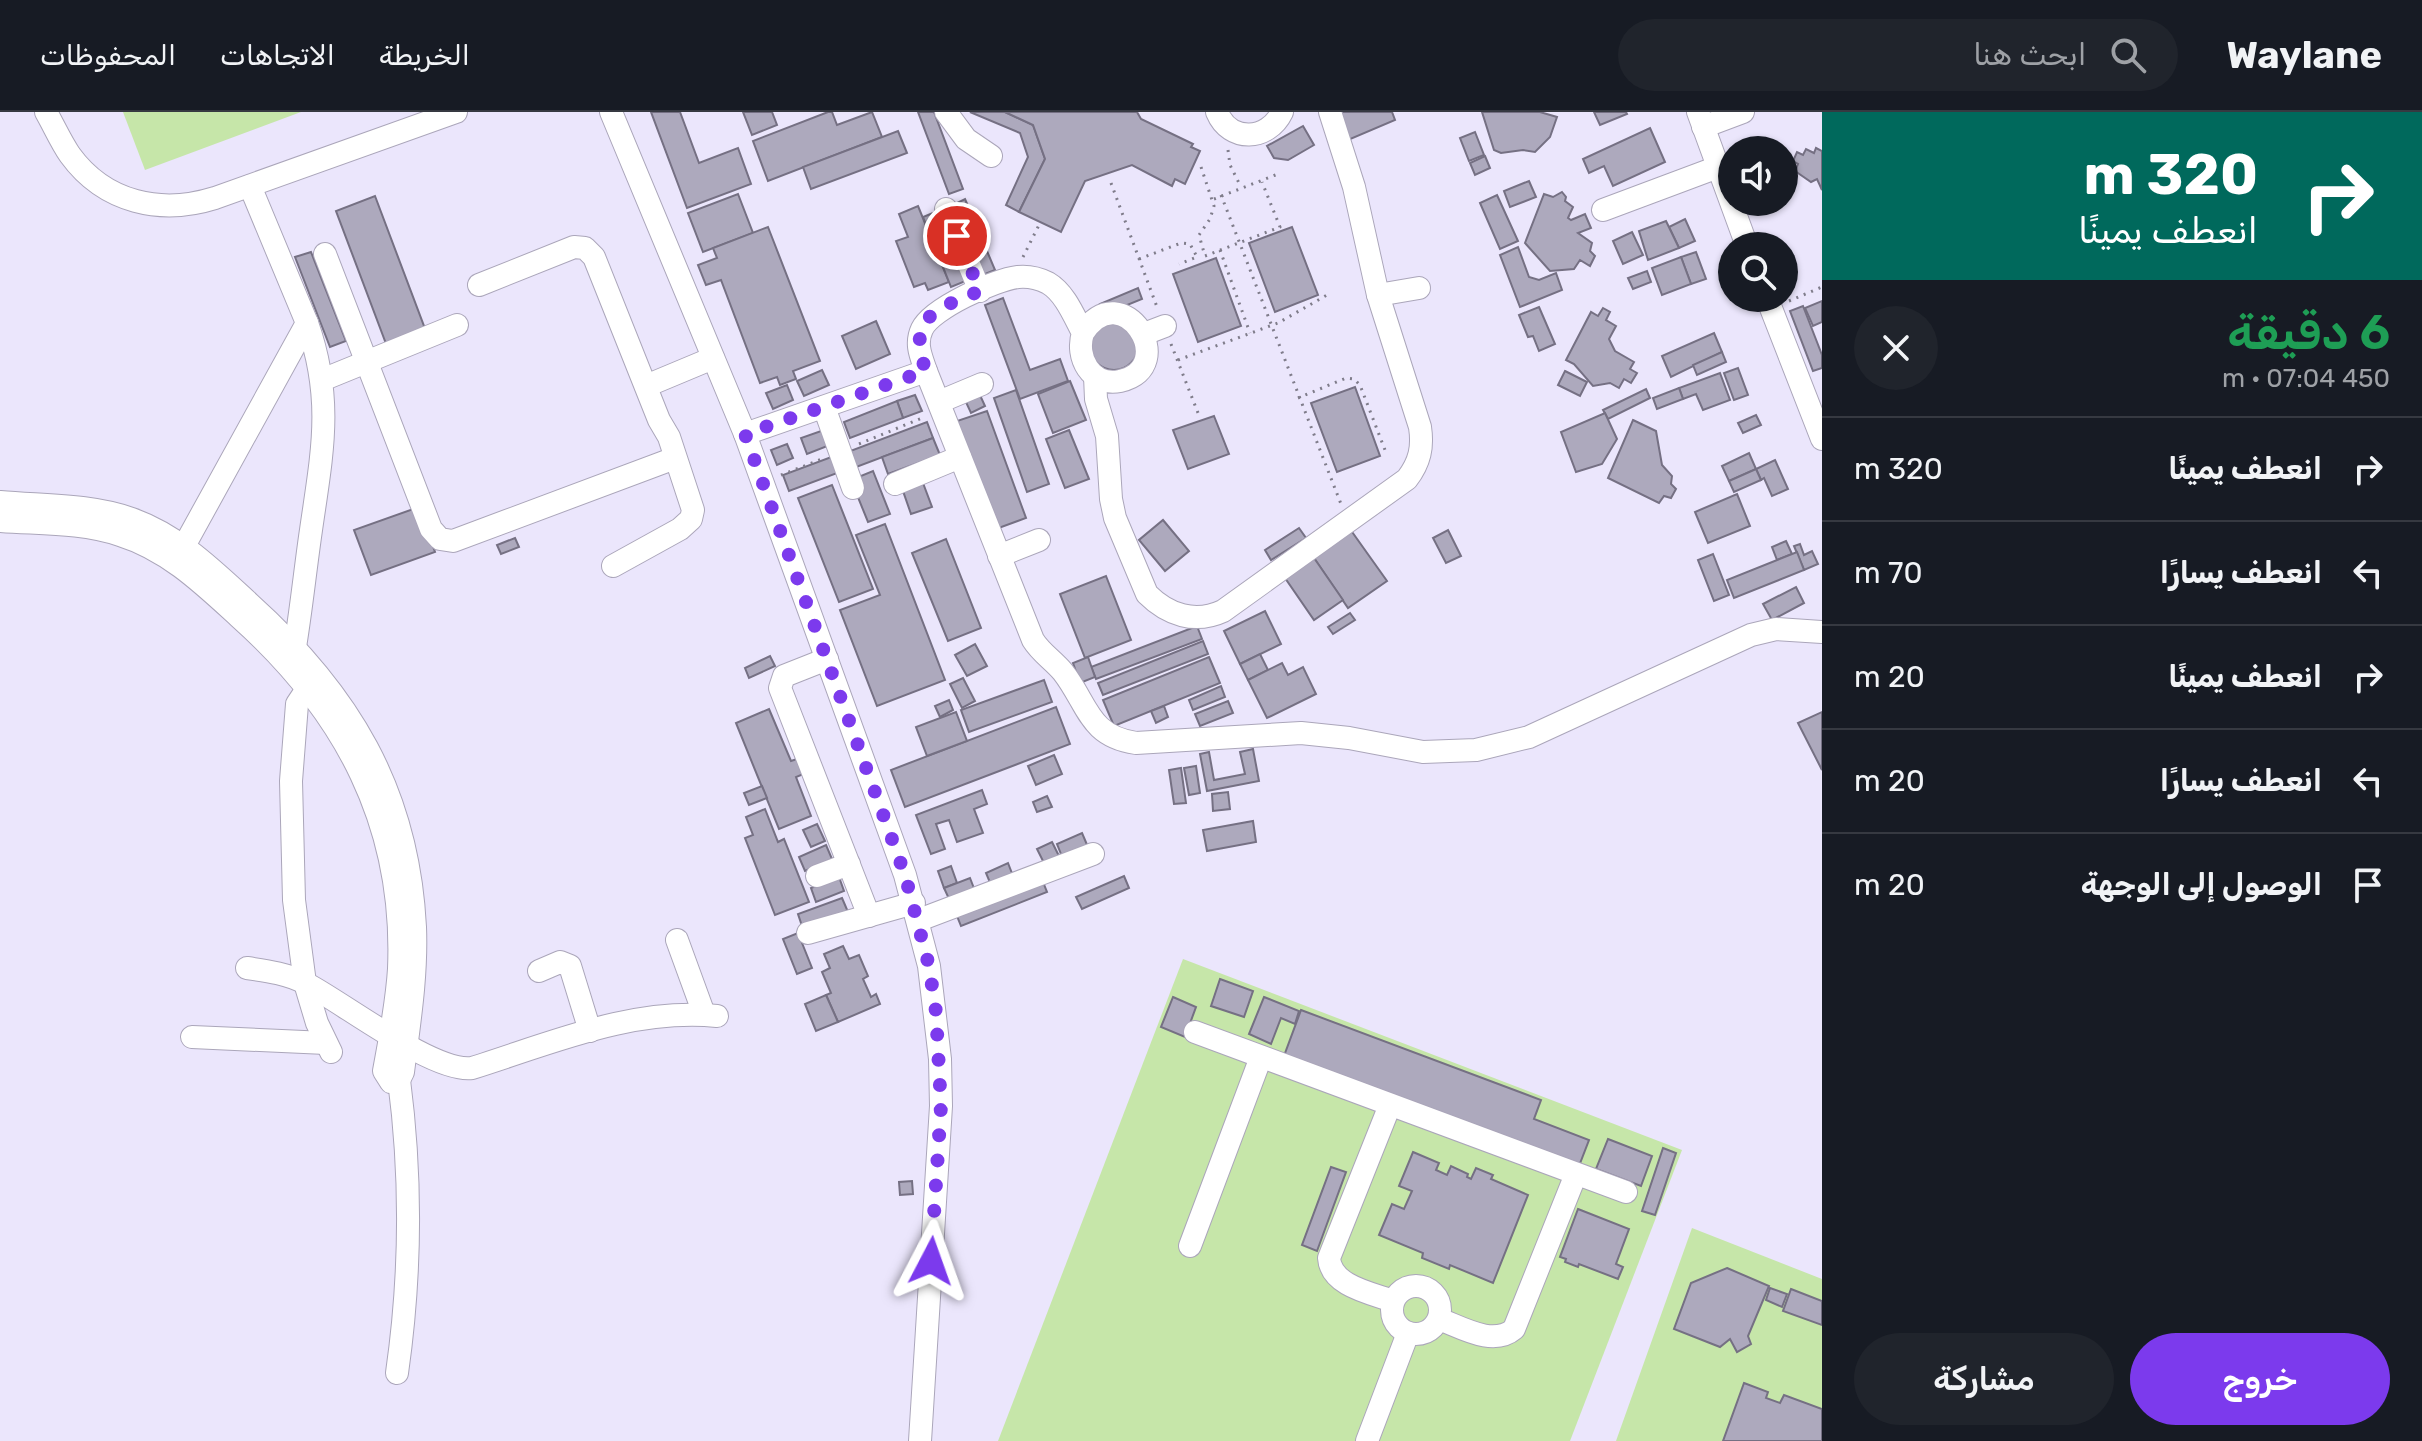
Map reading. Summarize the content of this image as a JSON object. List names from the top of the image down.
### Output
{
  "page": {
    "header": "Waylane",
    "search": "ابحث هنا",
    "nav": ["الخريطة", "الاتجاهات", "المحفوظات"],
    "turn": ["320 m", "انعطف يمينًا"],
    "heading": ["6 دقيقة", "450 m · 07:04"],
    "list": [
      {
        "name": "انعطف يمينًا",
        "value": "320 m"
      },
      {
        "name": "انعطف يسارًا",
        "value": "70 m"
      },
      {
        "name": "انعطف يمينًا",
        "value": "20 m"
      },
      {
        "name": "انعطف يسارًا",
        "value": "20 m"
      },
      {
        "name": "الوصول إلى الوجهة",
        "value": "20 m"
      }
    ],
    "buttons": ["خروج", "مشاركة"]
  }
}
